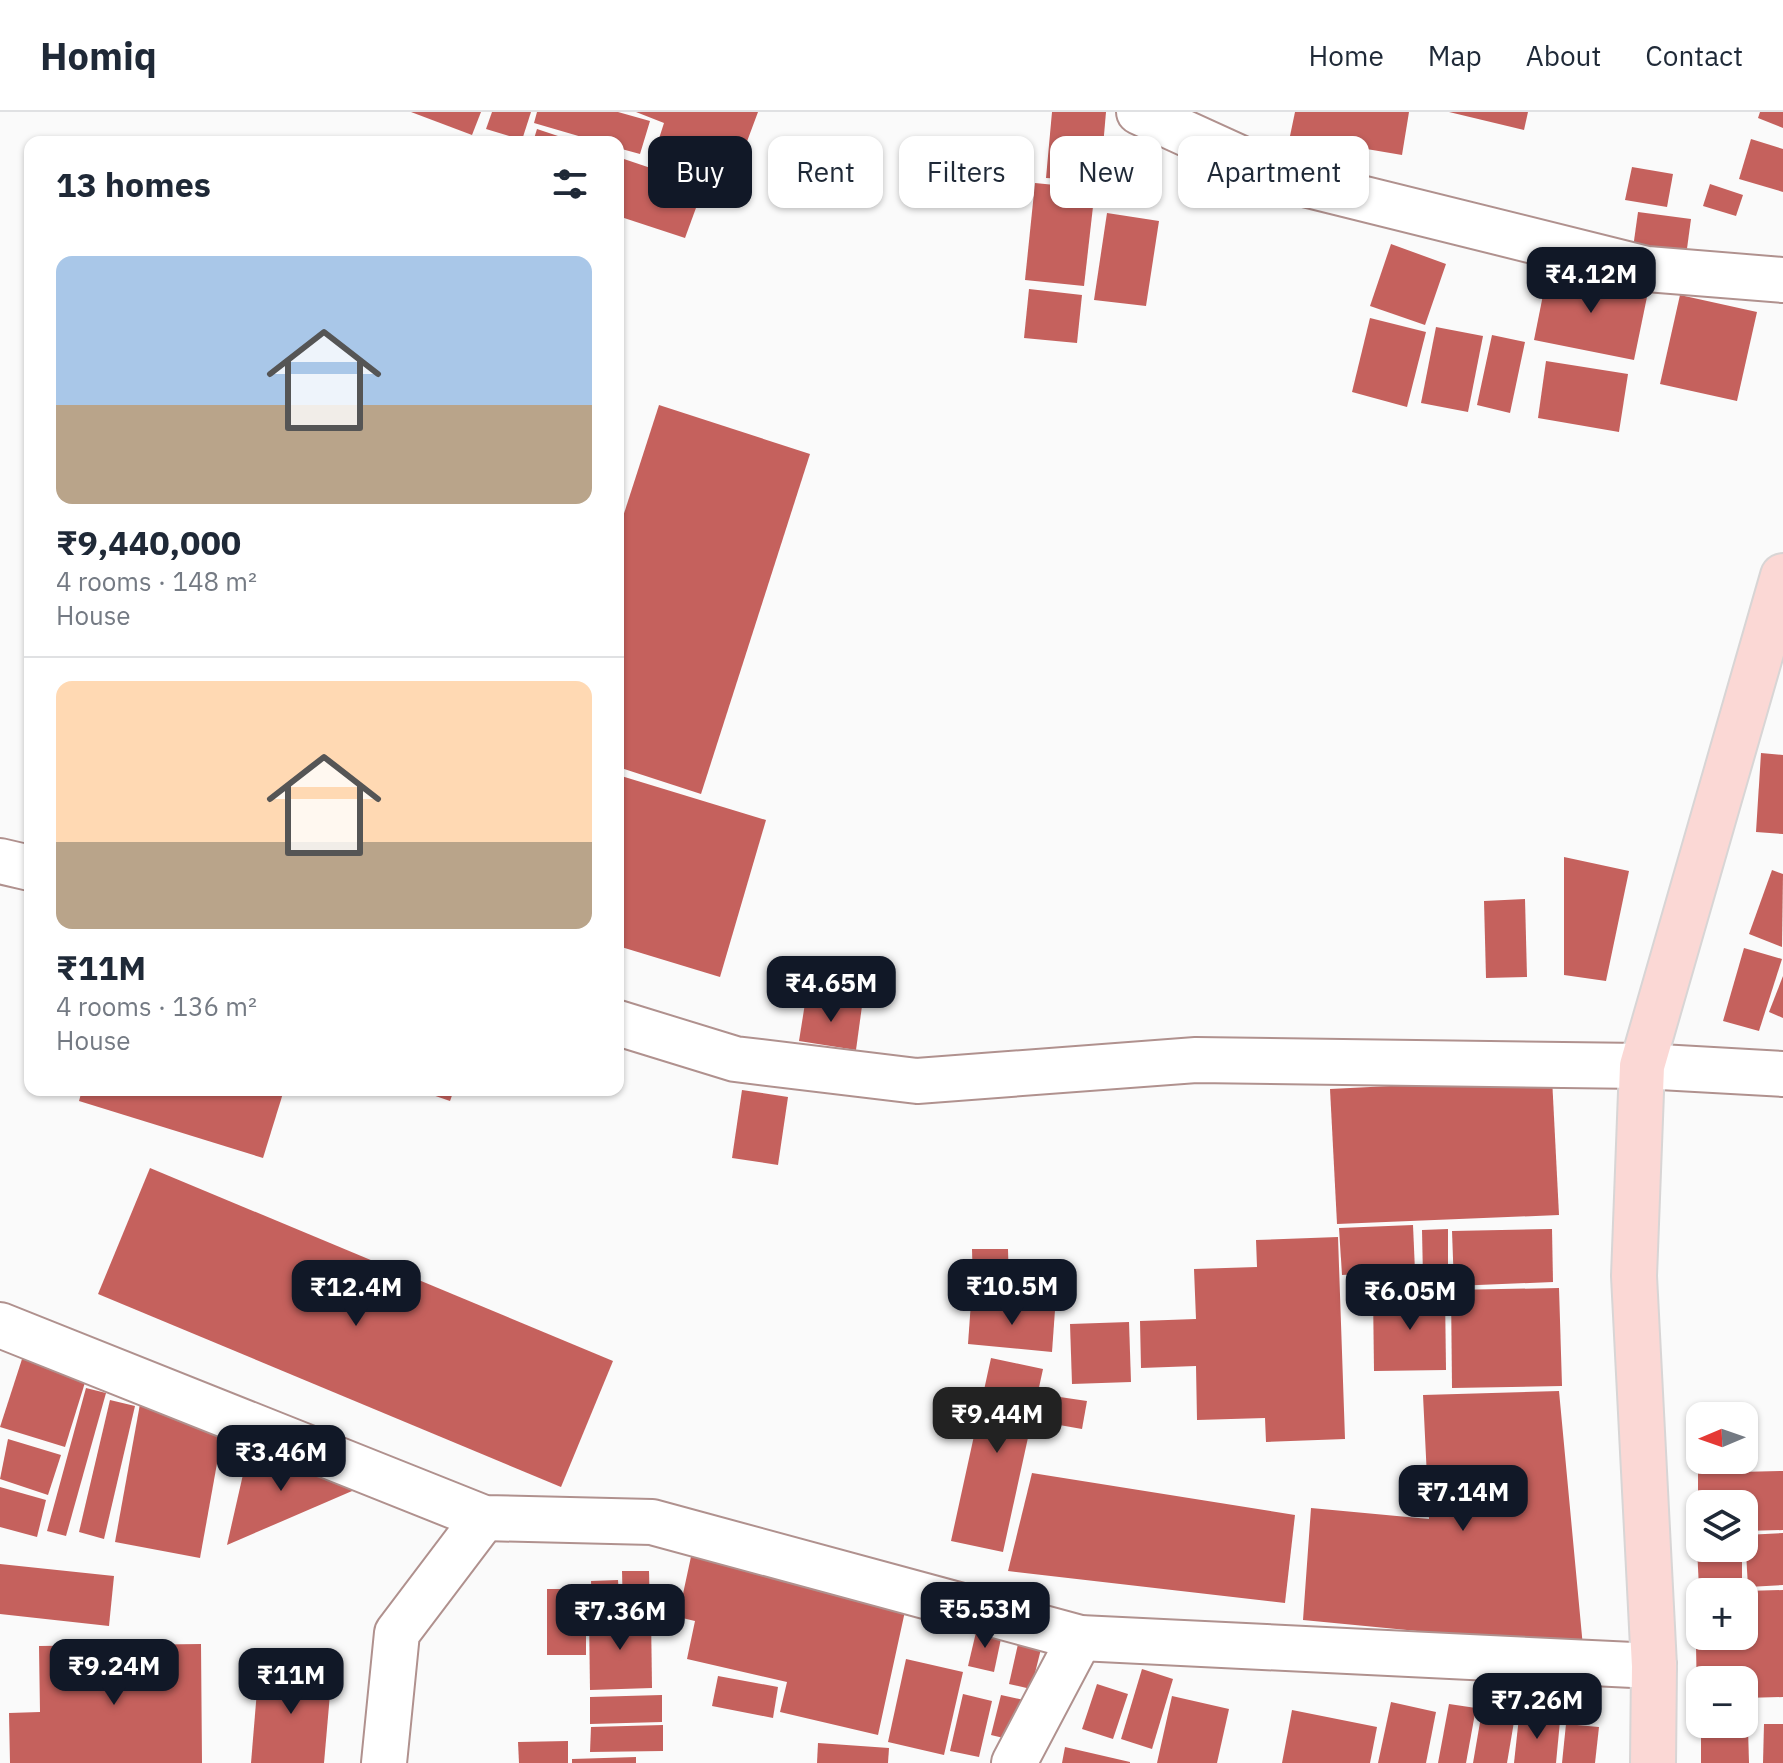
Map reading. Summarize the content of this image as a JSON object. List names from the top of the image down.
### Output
{
  "north": "left",
  "page": {
    "header": "Homiq",
    "nav": [
      "Home",
      "Map",
      "About",
      "Contact"
    ],
    "chip": [
      "Buy",
      "Rent",
      "Filters",
      "New",
      "Apartment"
    ],
    "heading": "13 homes",
    "list": [
      {
        "name": "₹9,440,000",
        "note": "4 rooms · 148 m² · House"
      },
      {
        "name": "₹11M",
        "note": "4 rooms · 136 m² · House"
      }
    ],
    "price": [
      "₹4.12M",
      "₹4.65M",
      "₹10.5M",
      "₹12.4M",
      "₹6.05M",
      "₹9.44M",
      "₹3.46M",
      "₹7.14M",
      "₹5.53M",
      "₹7.36M",
      "₹9.24M",
      "₹11M",
      "₹7.26M"
    ],
    "map_buttons": ["+", "−"]
  }
}
